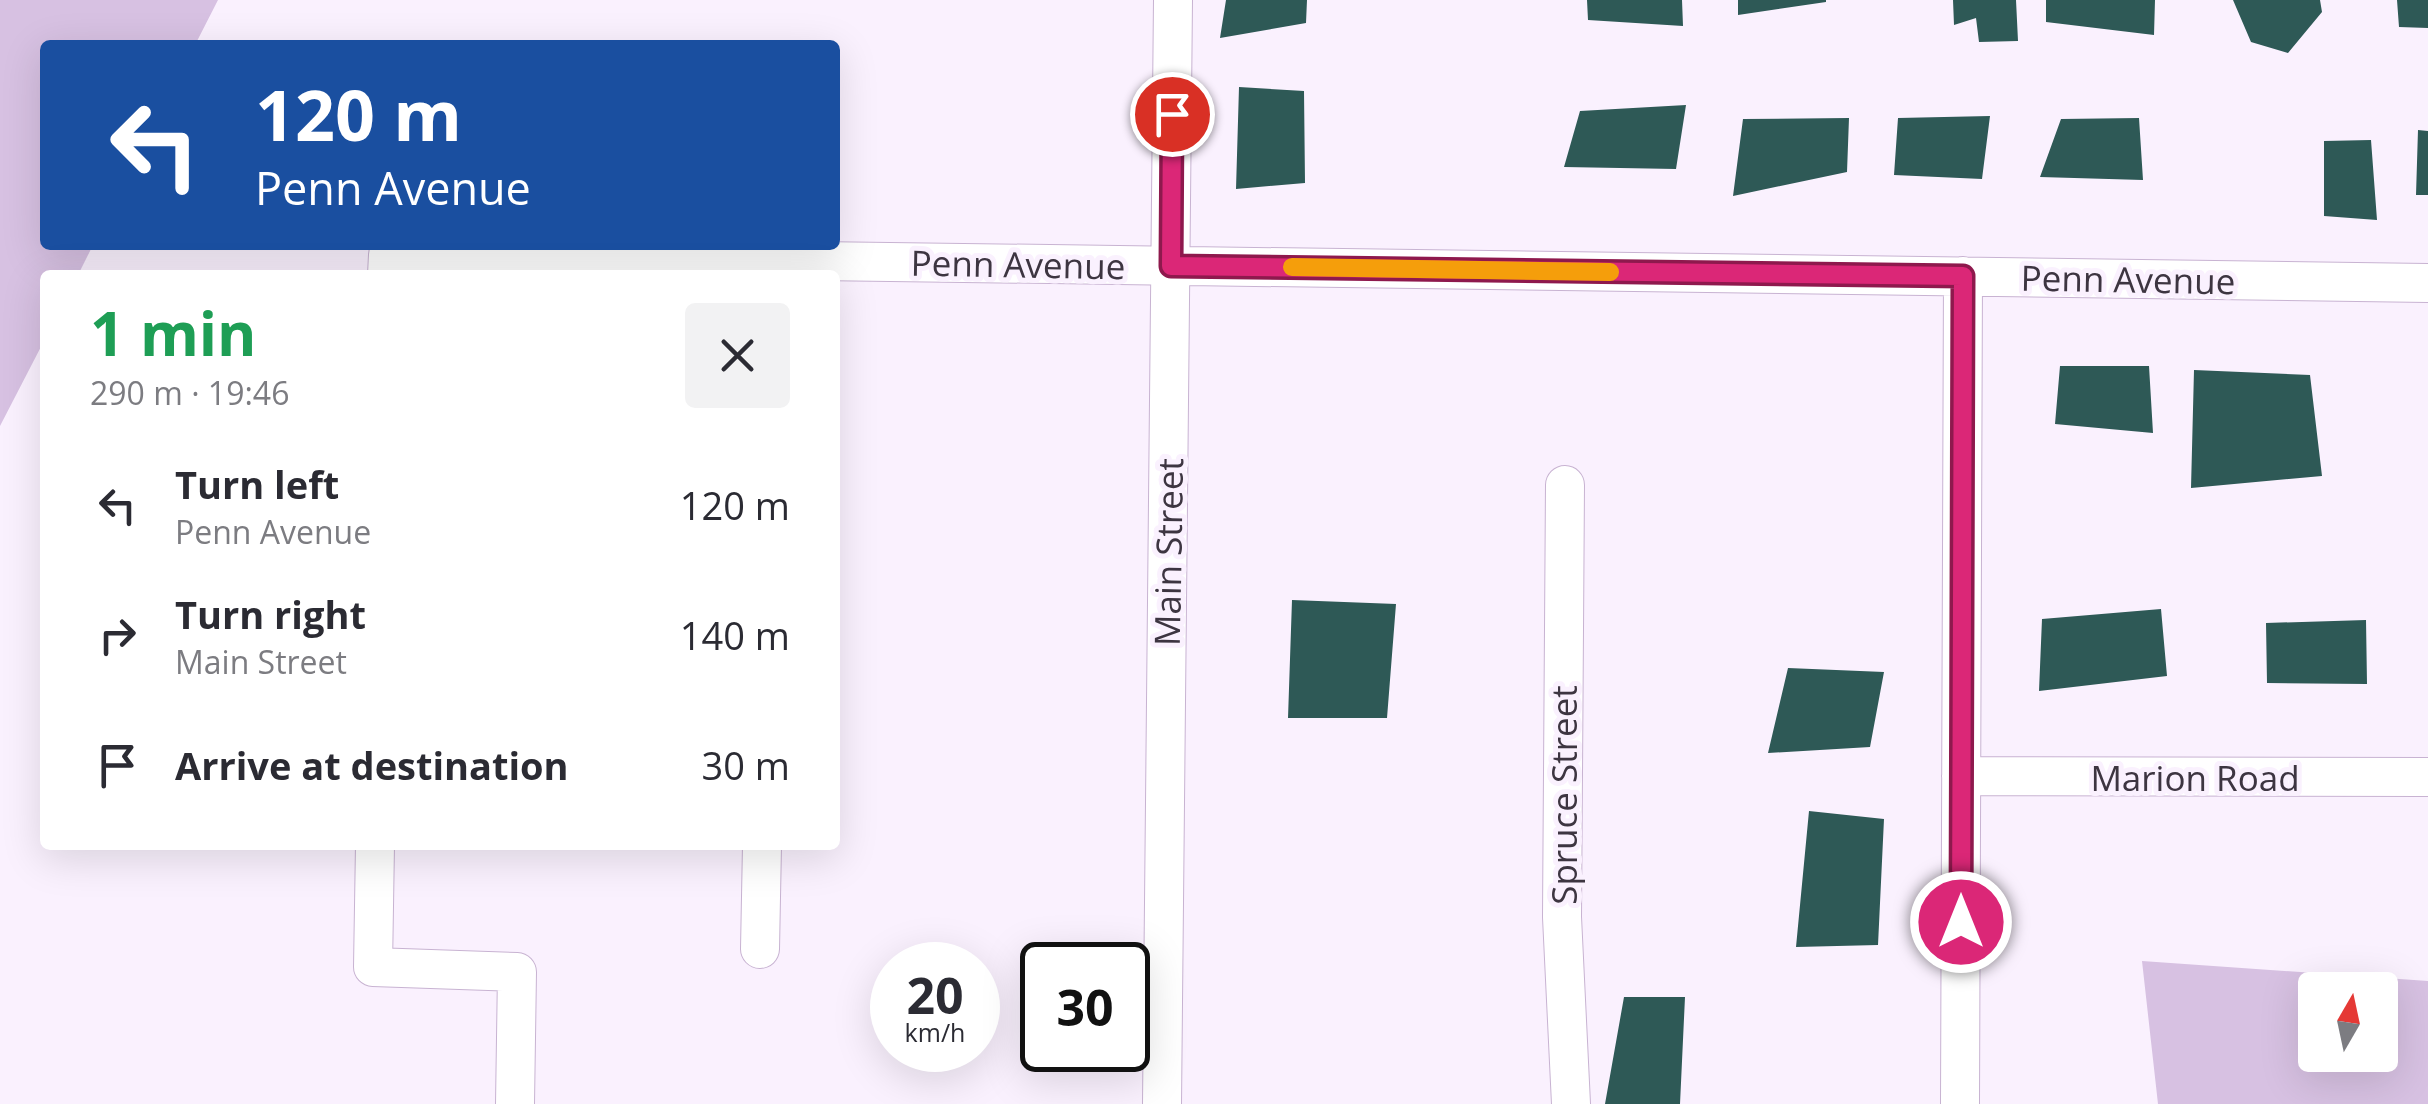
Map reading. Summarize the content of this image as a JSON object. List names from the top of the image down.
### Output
{
  "streets": {
    "street": [
      "Penn Avenue",
      "Main Street",
      "Marion Road",
      "Spruce Street"
    ]
  },
  "crossings": [
    ["Penn Avenue", "Main Street"]
  ],
  "north": "top",
  "page": {
    "turn": ["120 m", "Penn Avenue"],
    "heading": ["1 min", "290 m · 19:46"],
    "list": [
      {
        "name": "Turn left",
        "note": "Penn Avenue",
        "value": "120 m"
      },
      {
        "name": "Turn right",
        "note": "Main Street",
        "value": "140 m"
      },
      {
        "name": "Arrive at destination",
        "value": "30 m"
      }
    ],
    "speed": "20 km/h",
    "limit": "30"
  }
}
